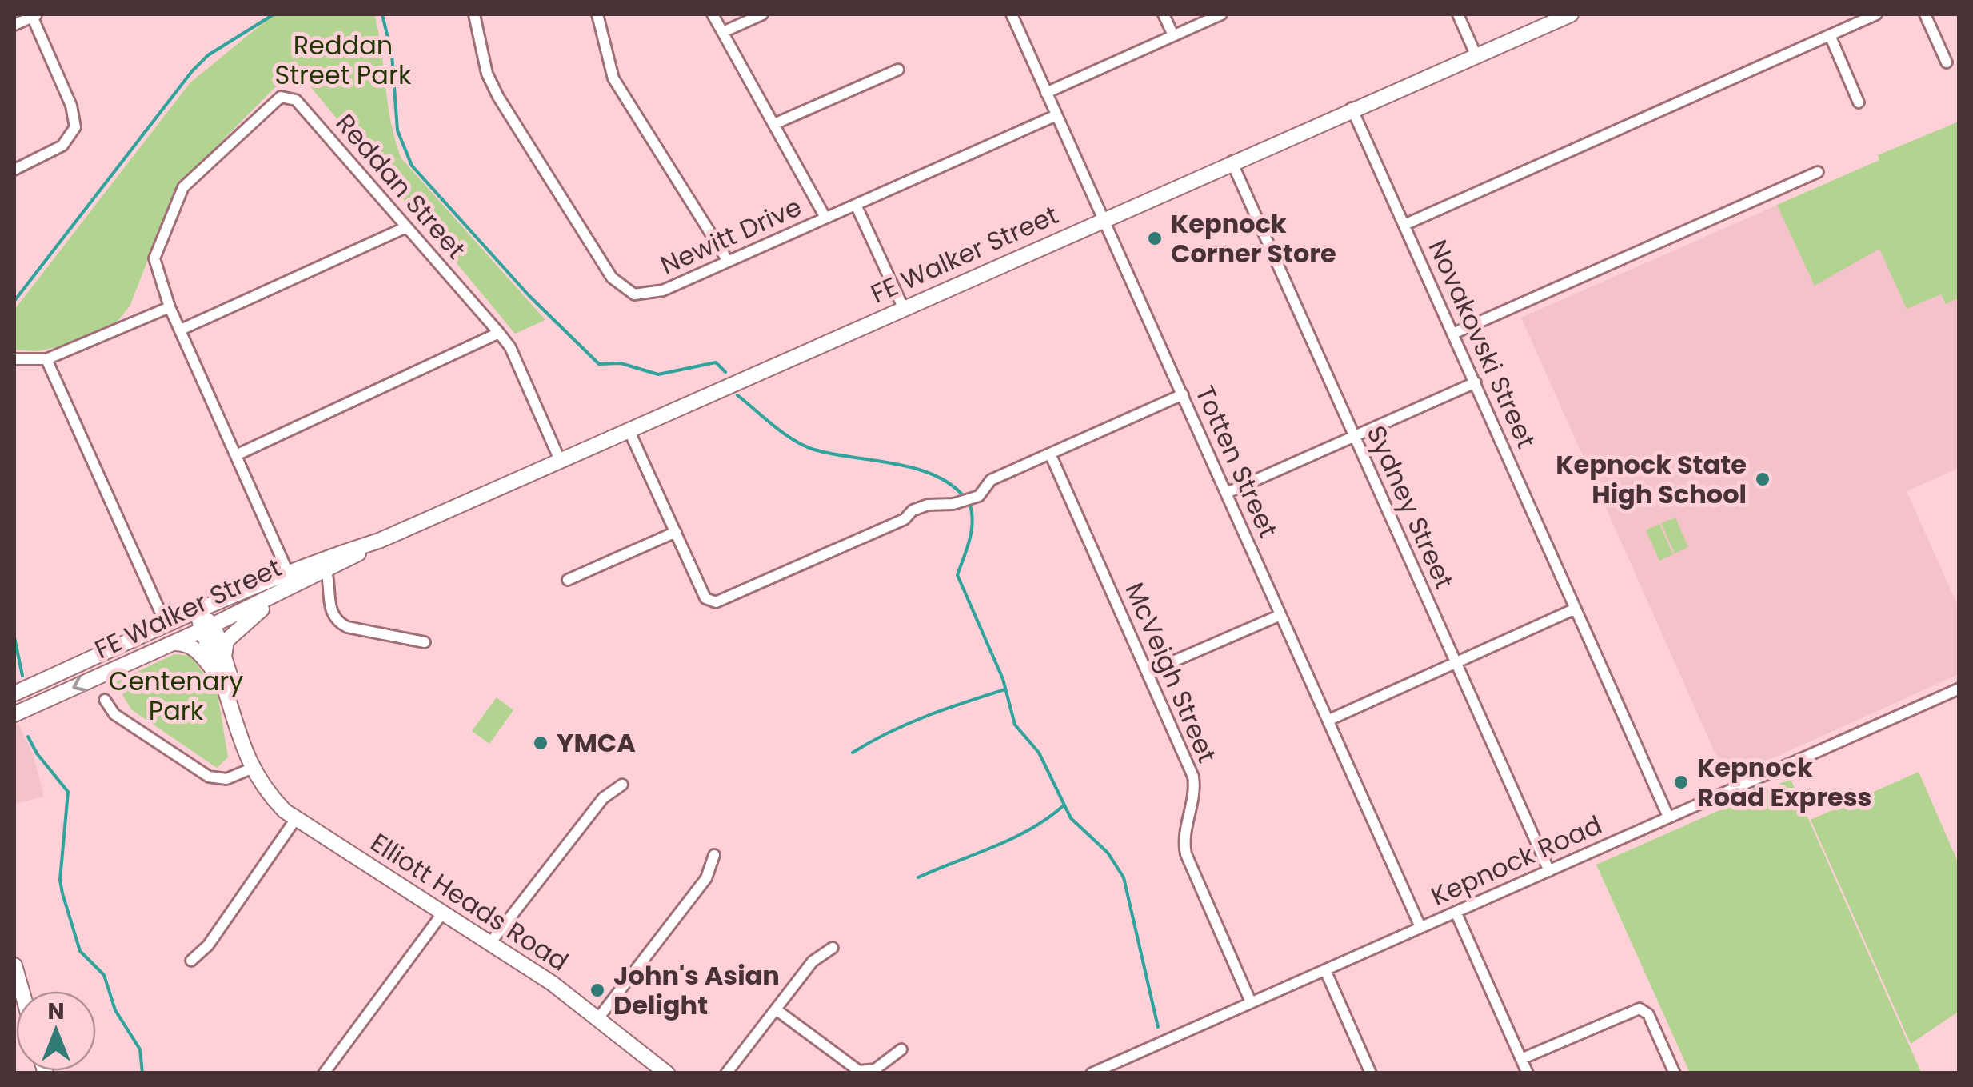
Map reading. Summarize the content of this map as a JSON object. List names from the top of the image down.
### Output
{
  "streets": {
    "main road": ["FE Walker Street", "Elliott Heads Road"],
    "street": [
      "Reddan Street",
      "Newitt Drive",
      "Novakovski Street",
      "Totten Street",
      "Sydney Street",
      "McVeigh Street",
      "Kepnock Road"
    ]
  },
  "crossings": [
    ["Reddan Street", "FE Walker Street"],
    ["Newitt Drive", "Totten Street"],
    ["FE Walker Street", "Novakovski Street"],
    ["FE Walker Street", "Totten Street"],
    ["FE Walker Street", "Sydney Street"],
    ["FE Walker Street", "Elliott Heads Road"],
    ["Novakovski Street", "Kepnock Road"],
    ["Totten Street", "Kepnock Road"],
    ["Sydney Street", "Kepnock Road"],
    ["McVeigh Street", "Kepnock Road"]
  ],
  "parks": ["Reddan Street Park", "Centenary Park"],
  "places": [
    "Kepnock Corner Store",
    "Kepnock State High School",
    "YMCA",
    "Kepnock Road Express",
    "John's Asian Delight"
  ],
  "north": "top"
}
